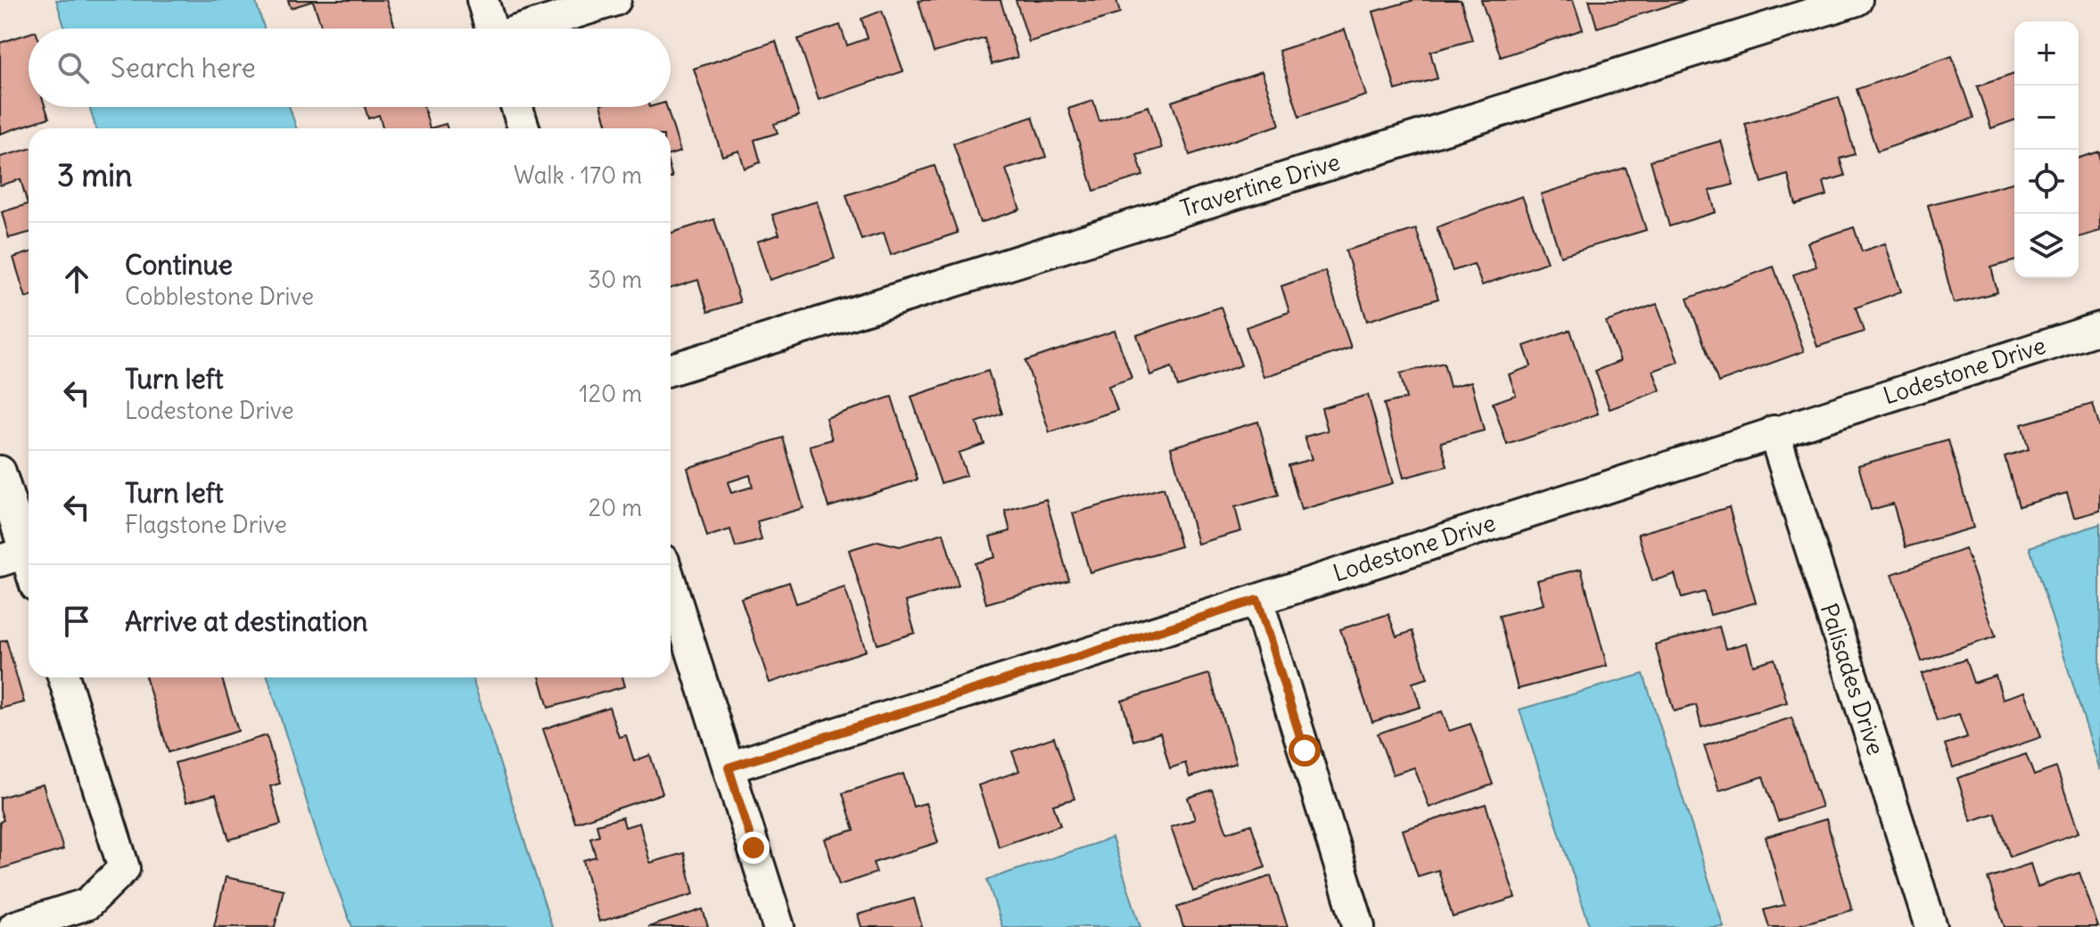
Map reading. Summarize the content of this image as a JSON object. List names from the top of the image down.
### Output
{
  "streets": {
    "street": ["Travertine Drive", "Lodestone Drive", "Palisades Drive"]
  },
  "crossings": [
    ["Lodestone Drive", "Palisades Drive"]
  ],
  "page": {
    "map_buttons": ["+", "−"],
    "search": "Search here",
    "heading": ["3 min", "Walk · 170 m"],
    "list": [
      ["Continue", "Cobblestone Drive", "30 m"],
      ["Turn left", "Lodestone Drive", "120 m"],
      ["Turn left", "Flagstone Drive", "20 m"],
      "Arrive at destination"
    ]
  }
}
